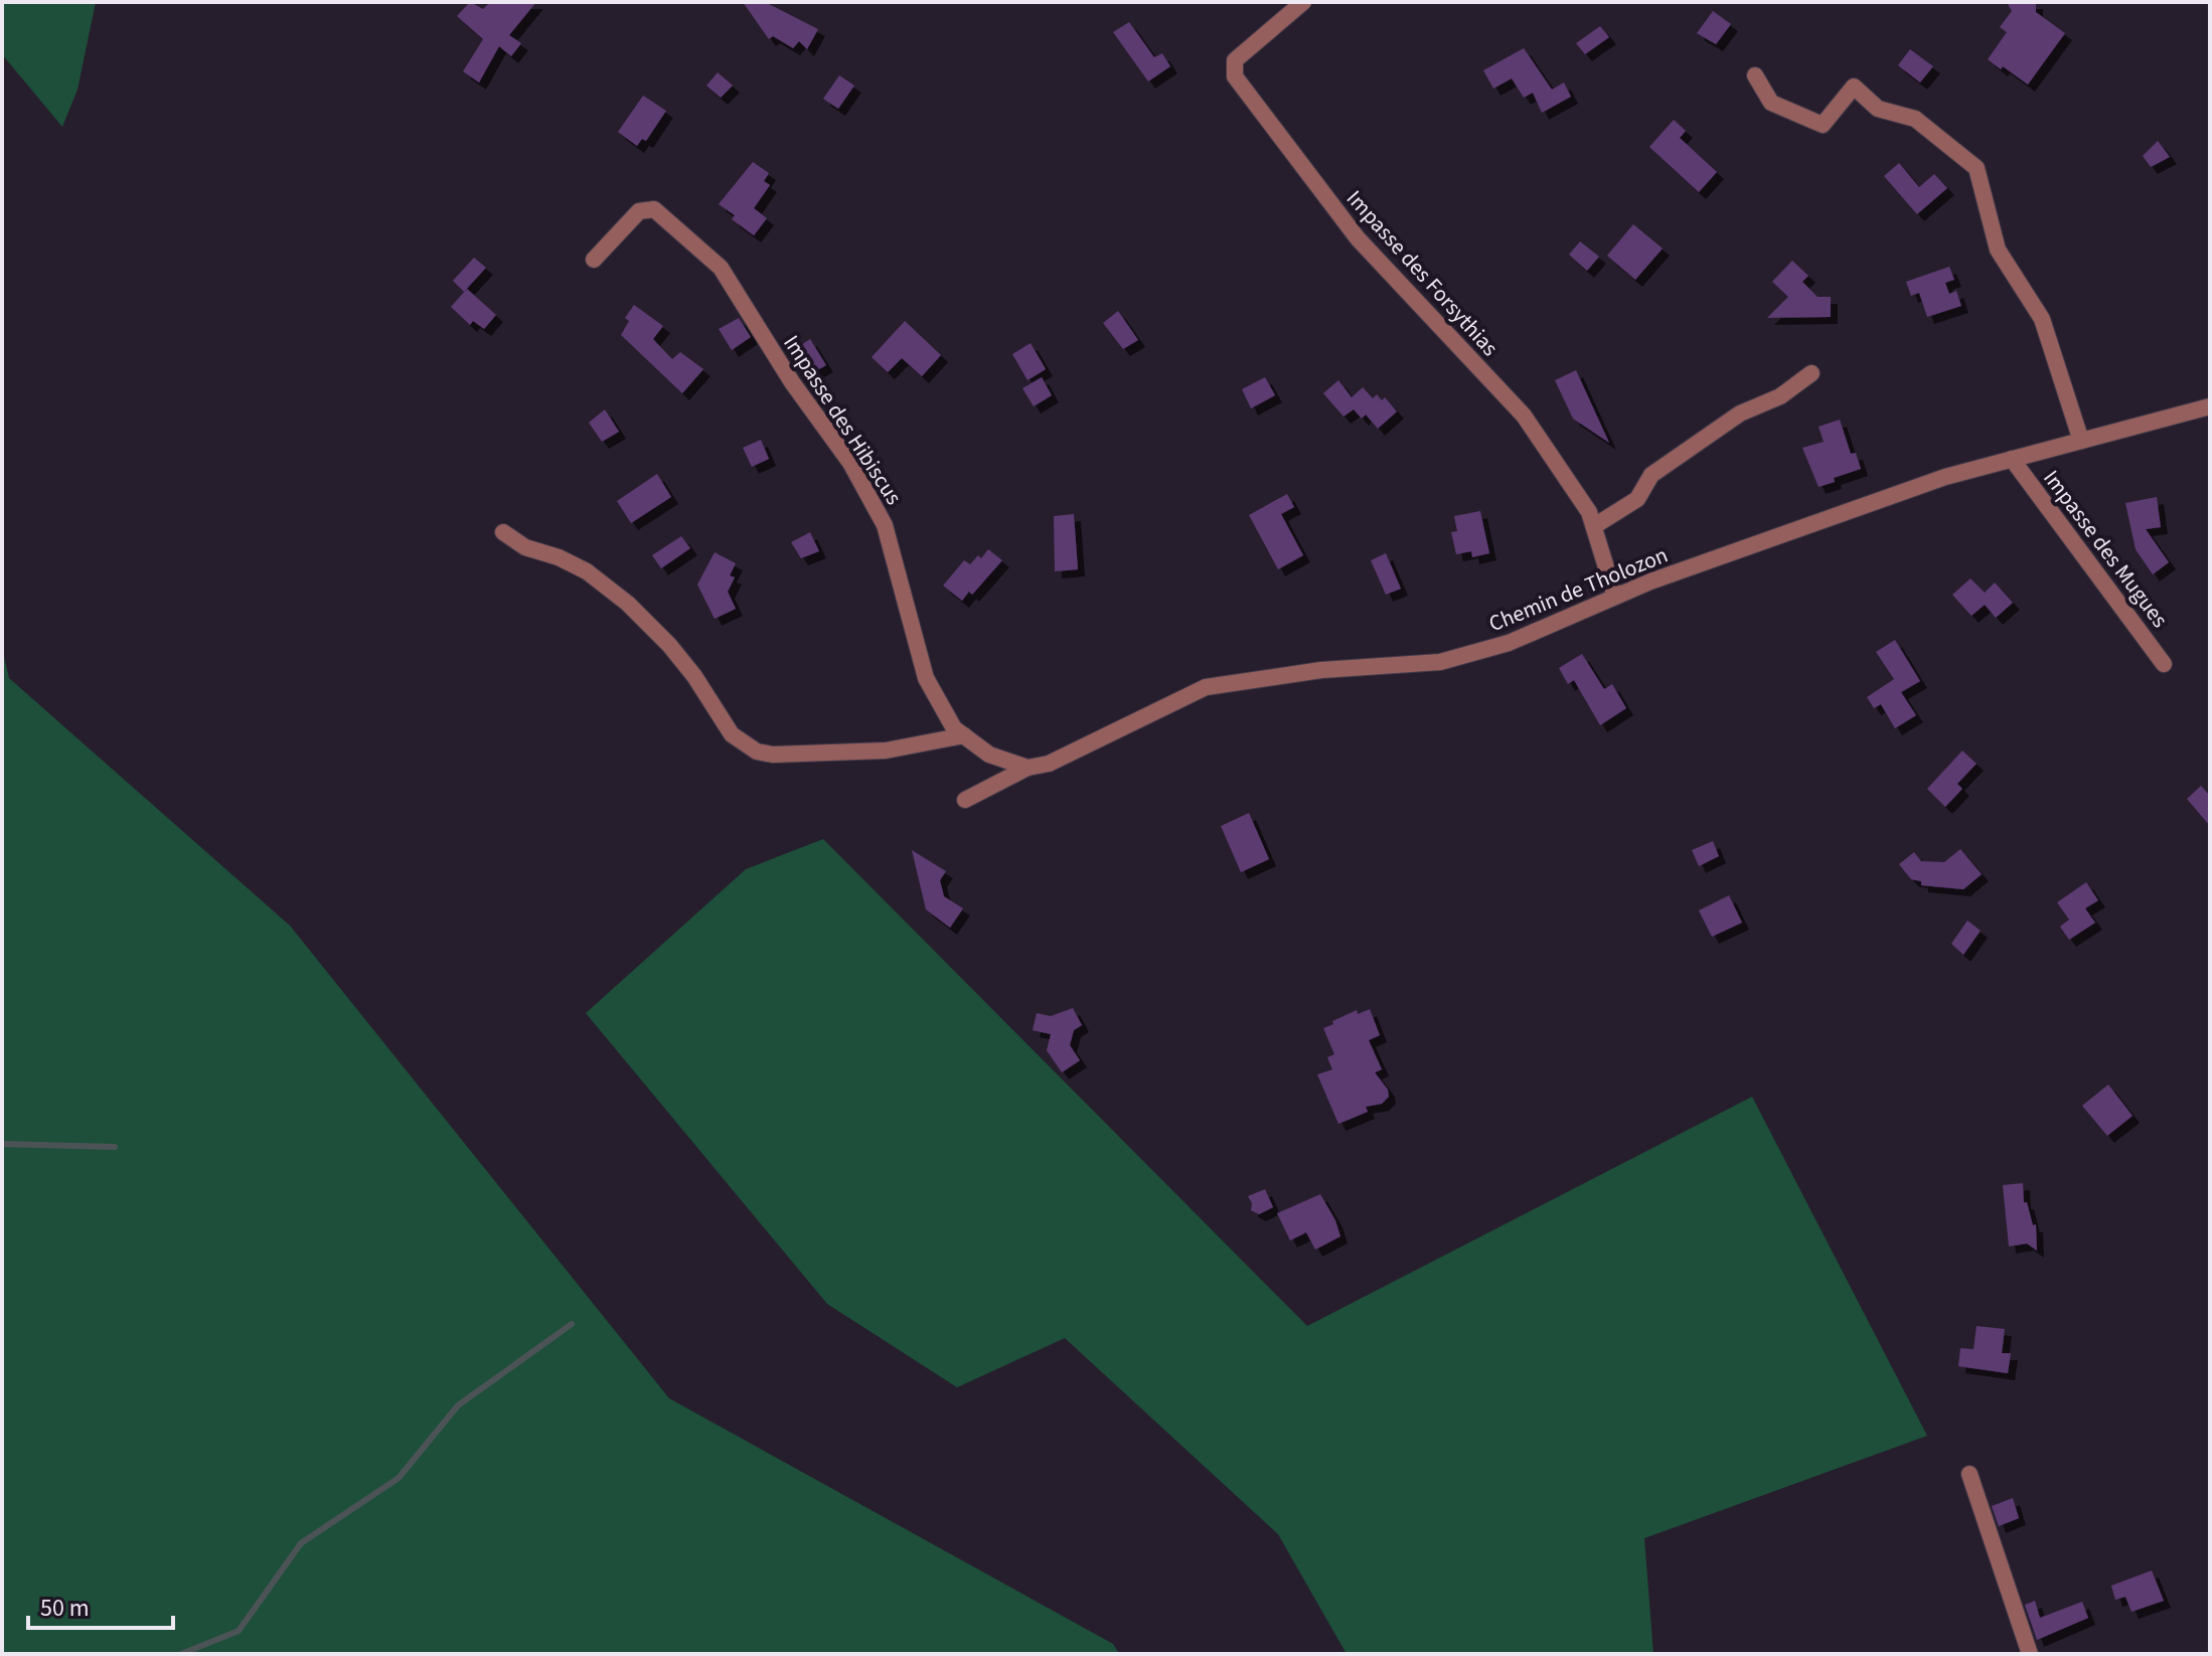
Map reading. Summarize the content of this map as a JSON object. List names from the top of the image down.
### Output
{
  "streets": {
    "street": [
      "Impasse des Forsythias",
      "Impasse des Hibiscus",
      "Impasse des Mugues",
      "Chemin de Tholozon"
    ]
  },
  "crossings": [
    ["Impasse des Forsythias", "Chemin de Tholozon"],
    ["Impasse des Hibiscus", "Chemin de Tholozon"],
    ["Impasse des Mugues", "Chemin de Tholozon"]
  ],
  "scale_bar": "50 m"
}
